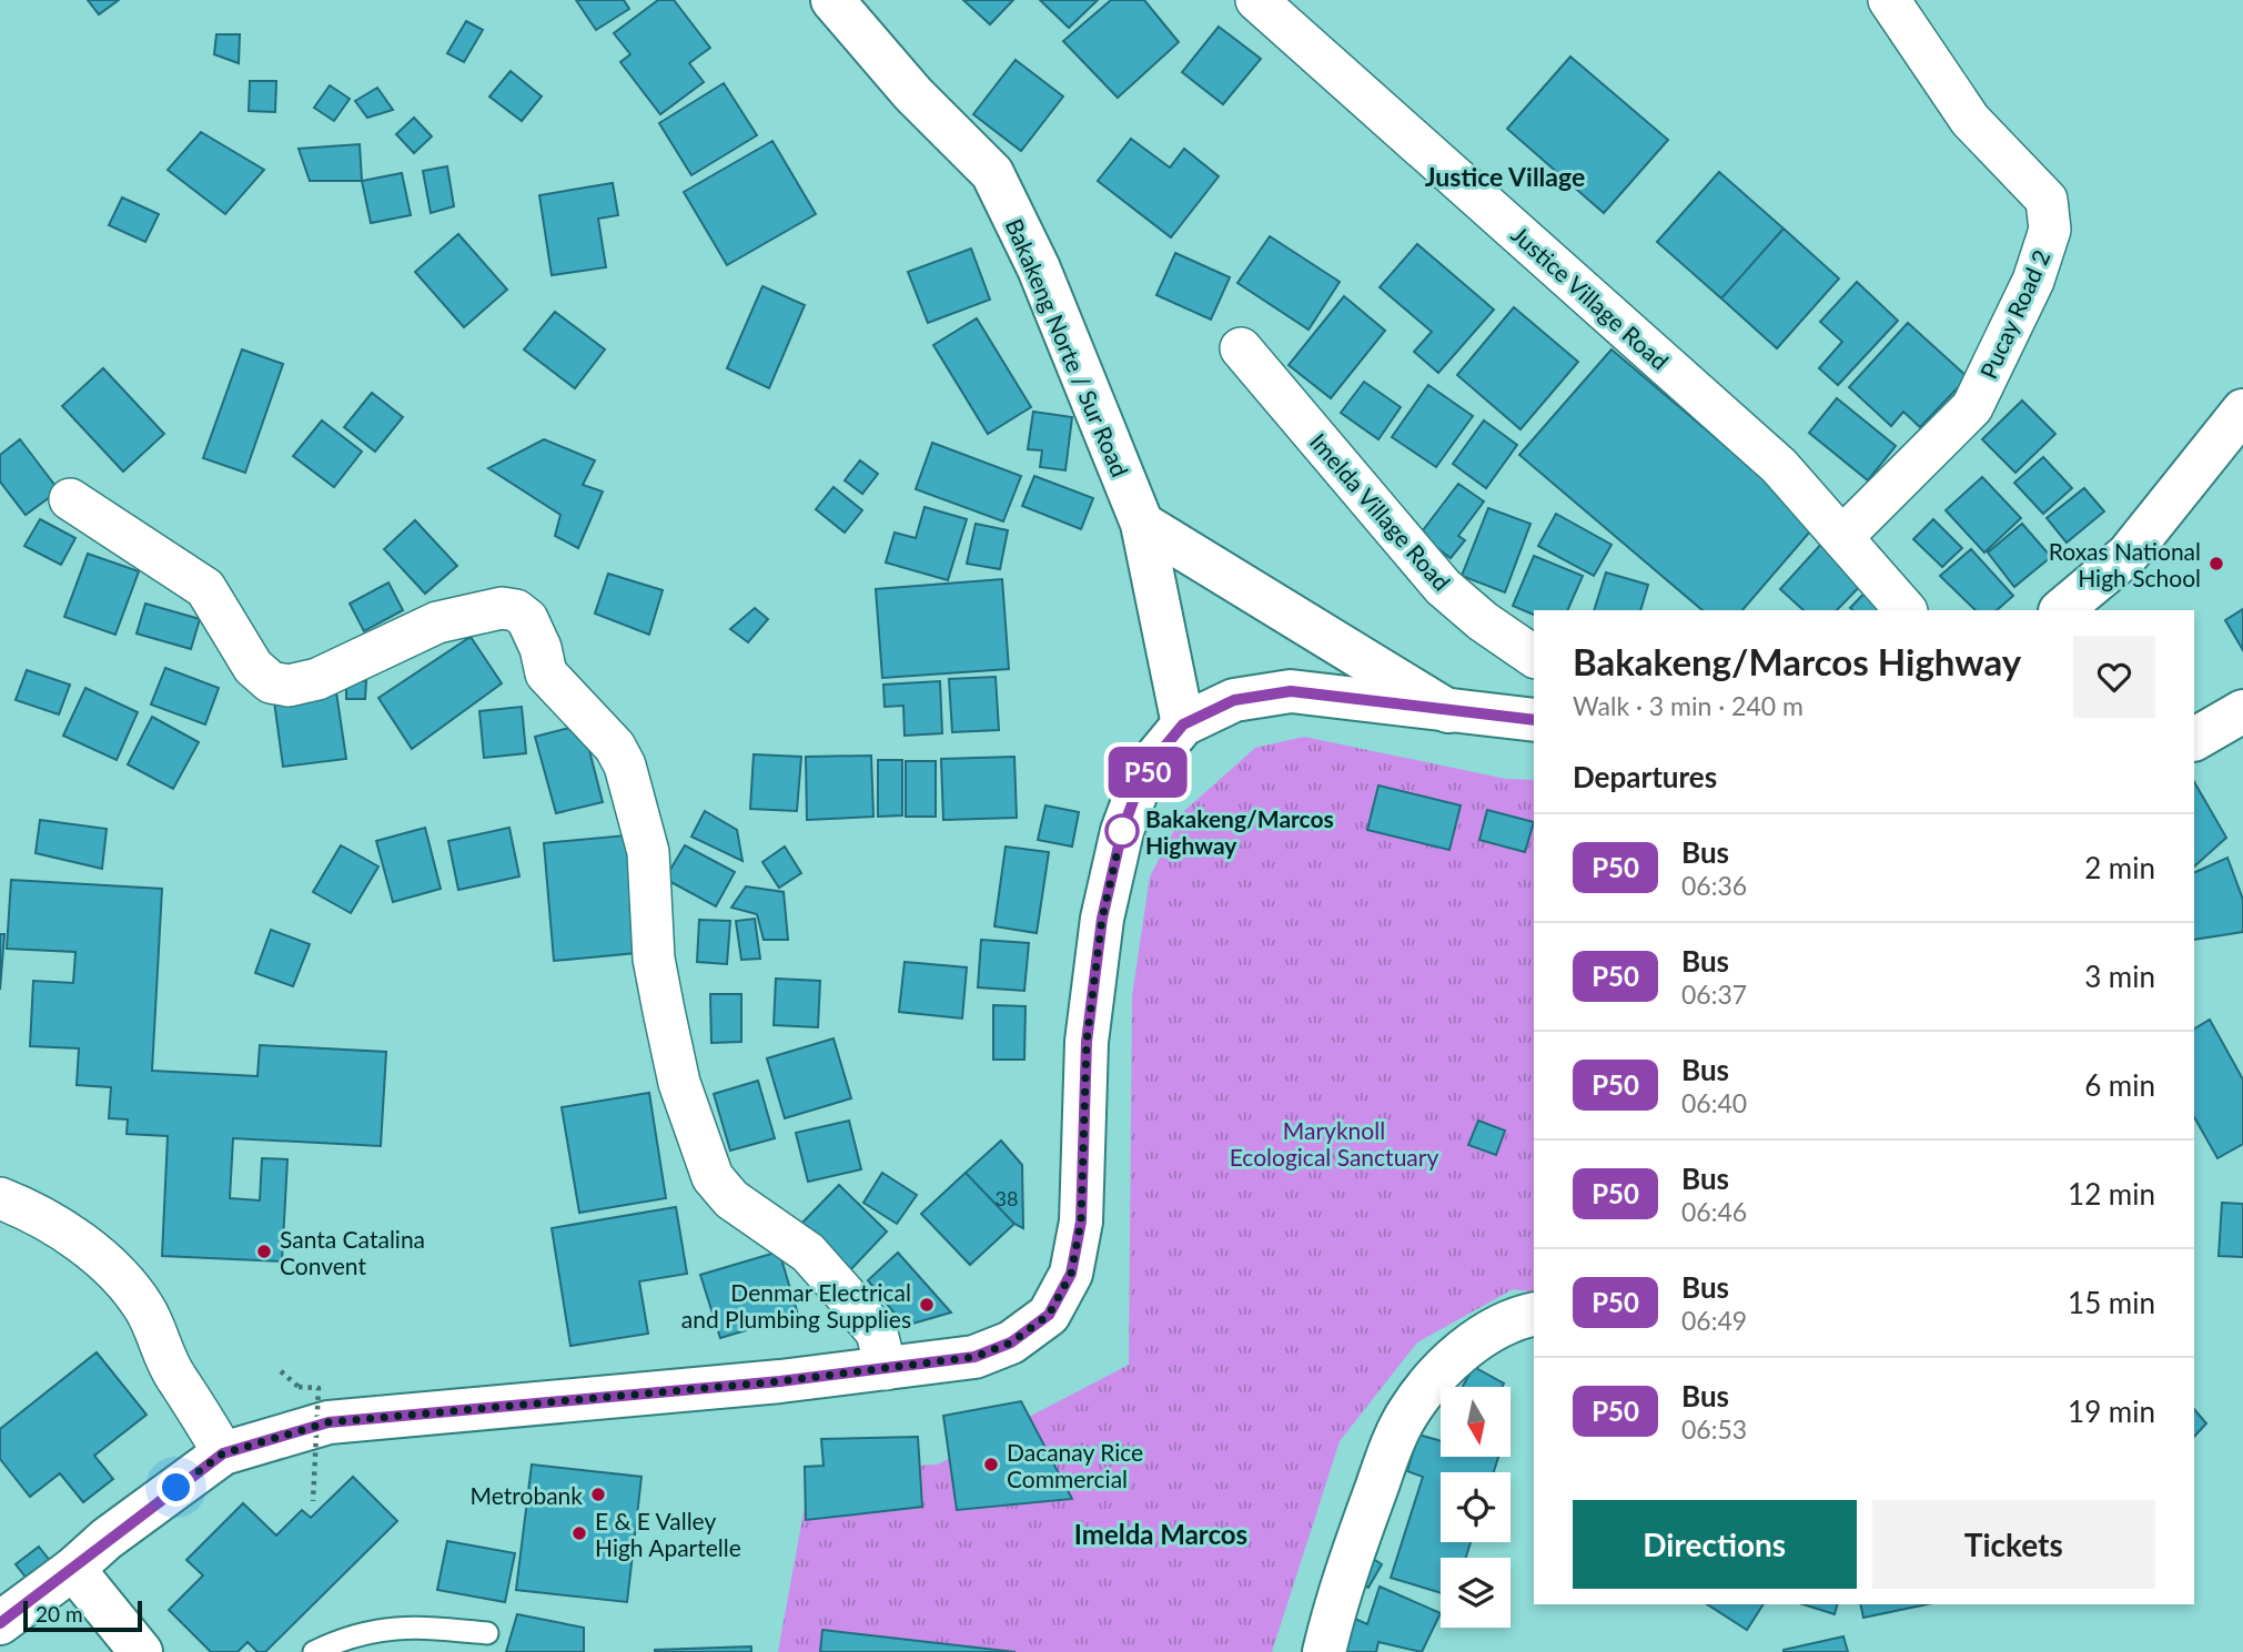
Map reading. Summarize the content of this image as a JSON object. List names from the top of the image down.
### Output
{
  "streets": {
    "main road": ["Bakakeng Norte / Sur Road"],
    "street": ["Justice Village Road", "Pucay Road 2", "Imelda Village Road"]
  },
  "crossings": [
    ["Justice Village Road", "Pucay Road 2"]
  ],
  "districts": ["Justice Village", "Imelda Marcos"],
  "parks": ["Maryknoll Ecological Sanctuary"],
  "places": [
    "Roxas National High School",
    "Bakakeng/Marcos Highway",
    "Santa Catalina Convent",
    "Denmar Electrical and Plumbing Supplies",
    "Dacanay Rice Commercial",
    "Metrobank",
    "E & E Valley High Apartelle"
  ],
  "lines": ["bus line P50"],
  "house_numbers": ["38"],
  "scale_bar": "20 m",
  "north": "bottom",
  "page": {
    "on_map": "P50",
    "heading": [
      ["Bakakeng/Marcos Highway", "Walk · 3 min · 240 m"],
      "Departures"
    ],
    "list": [
      {
        "mark": "P50",
        "name": "Bus",
        "note": "06:36",
        "value": "2 min"
      },
      {
        "mark": "P50",
        "name": "Bus",
        "note": "06:37",
        "value": "3 min"
      },
      {
        "mark": "P50",
        "name": "Bus",
        "note": "06:40",
        "value": "6 min"
      },
      {
        "mark": "P50",
        "name": "Bus",
        "note": "06:46",
        "value": "12 min"
      },
      {
        "mark": "P50",
        "name": "Bus",
        "note": "06:49",
        "value": "15 min"
      },
      {
        "mark": "P50",
        "name": "Bus",
        "note": "06:53",
        "value": "19 min"
      }
    ],
    "buttons": ["Directions", "Tickets"],
    "scale": "20 m"
  }
}
